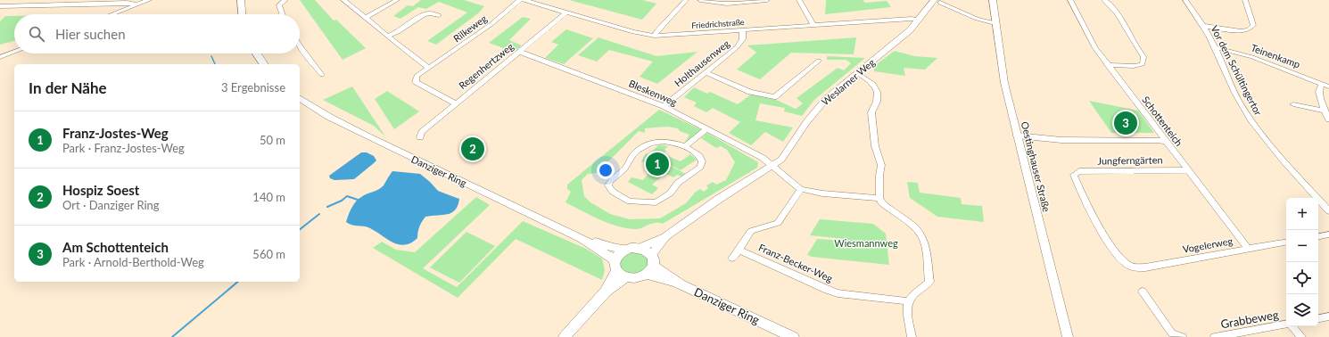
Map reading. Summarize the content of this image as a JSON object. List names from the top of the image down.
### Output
{
  "streets": {
    "main road": ["Danziger Ring"],
    "street": [
      "Friedrichstraße",
      "Rilkeweg",
      "Teinenkamp",
      "Holthausenweg",
      "Regenhertzweg",
      "Vor dem Schültingertor",
      "Weslarner Weg",
      "Bleskenweg",
      "Schottenteich",
      "Jungferngärten",
      "Oestinghauser Straße",
      "Vogelerweg",
      "Franz-Becker-Weg",
      "Grabbeweg"
    ]
  },
  "crossings": [
    ["Friedrichstraße", "Holthausenweg"],
    ["Friedrichstraße", "Regenhertzweg"],
    ["Friedrichstraße", "Weslarner Weg"],
    ["Rilkeweg", "Regenhertzweg"],
    ["Teinenkamp", "Vor dem Schültingertor"],
    ["Holthausenweg", "Bleskenweg"],
    ["Regenhertzweg", "Bleskenweg"],
    ["Weslarner Weg", "Bleskenweg"],
    ["Weslarner Weg", "Danziger Ring"],
    ["Bleskenweg", "Franz-Becker-Weg"],
    ["Schottenteich", "Jungferngärten"],
    ["Schottenteich", "Vogelerweg"],
    ["Jungferngärten", "Vogelerweg"]
  ],
  "parks": ["Wiesmannweg"],
  "page": {
    "search": "Hier suchen",
    "heading": ["In der Nähe", "3 Ergebnisse"],
    "pins": ["3", "2", "1"],
    "list": [
      {
        "mark": "1",
        "name": "Franz-Jostes-Weg",
        "note": "Park · Franz-Jostes-Weg",
        "value": "50 m"
      },
      {
        "mark": "2",
        "name": "Hospiz Soest",
        "note": "Ort · Danziger Ring",
        "value": "140 m"
      },
      {
        "mark": "3",
        "name": "Am Schottenteich",
        "note": "Park · Arnold-Berthold-Weg",
        "value": "560 m"
      }
    ],
    "map_buttons": ["+", "−"]
  }
}
